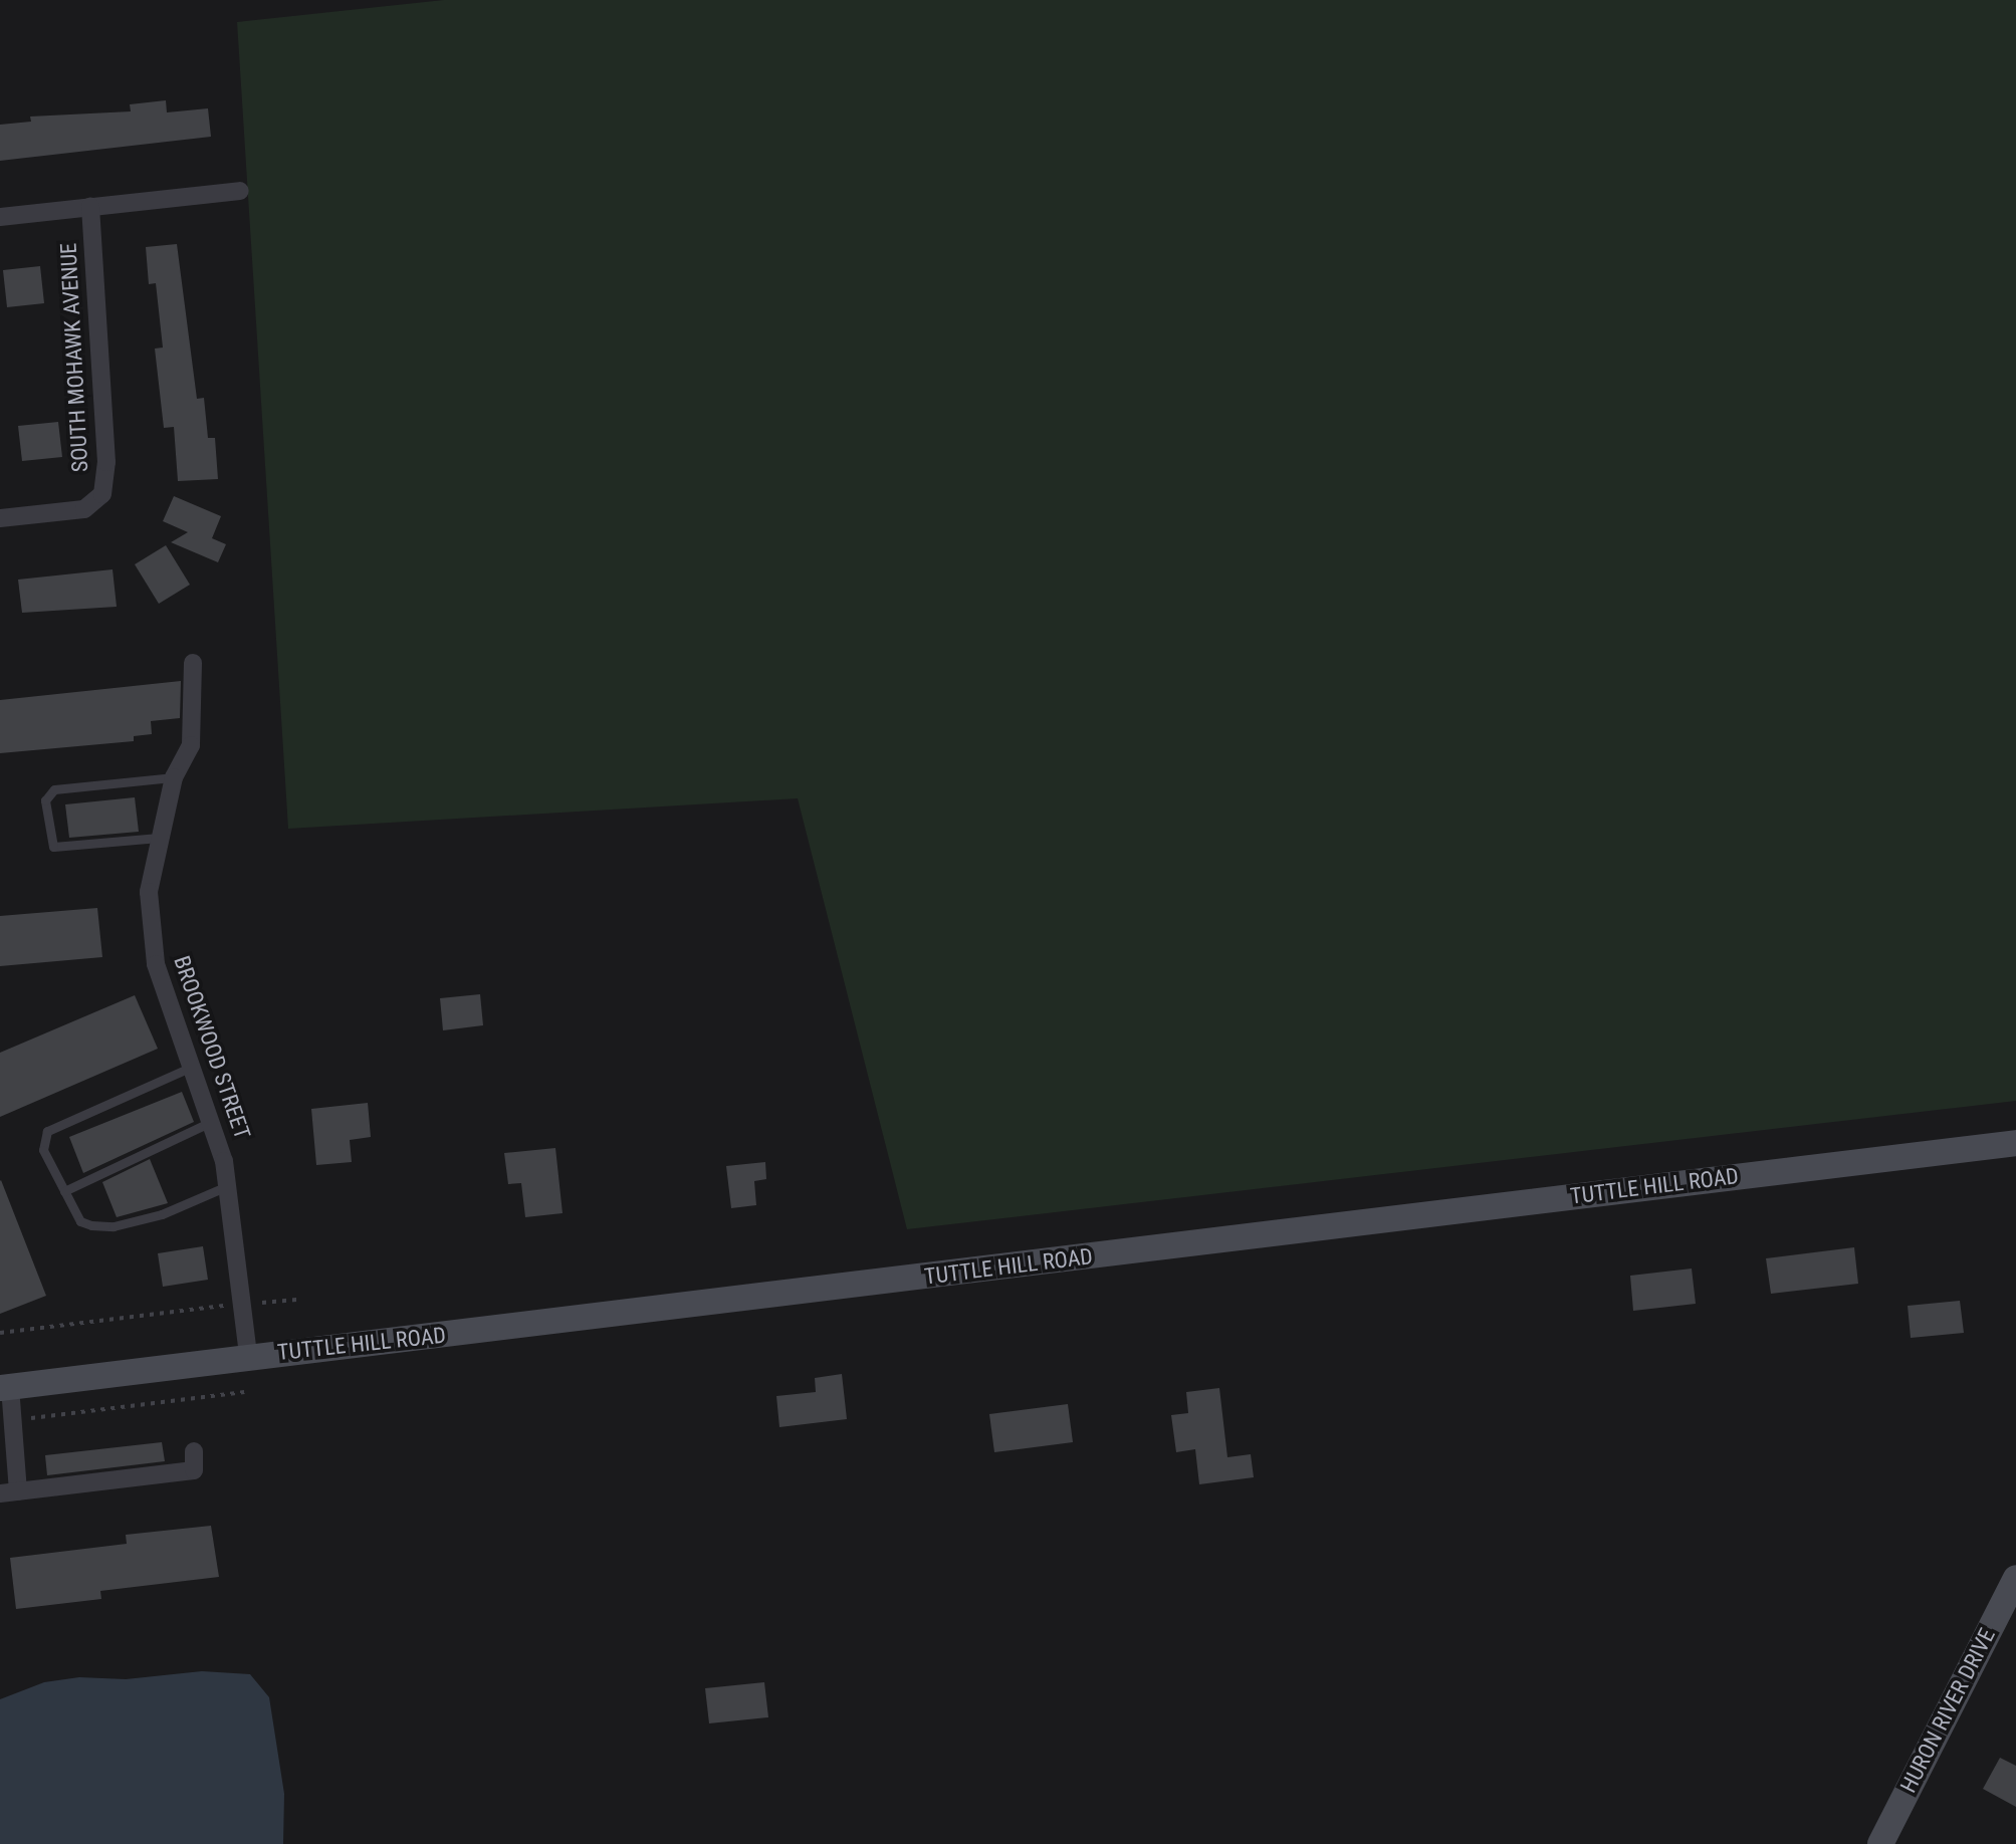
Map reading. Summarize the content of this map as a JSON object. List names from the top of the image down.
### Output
{
  "streets": {
    "main road": ["TUTTLE HILL ROAD", "HURON RIVER DRIVE"],
    "street": ["SOUTH MOHAWK AVENUE", "BROOKWOOD STREET"]
  },
  "crossings": [
    ["BROOKWOOD STREET", "TUTTLE HILL ROAD"]
  ]
}
